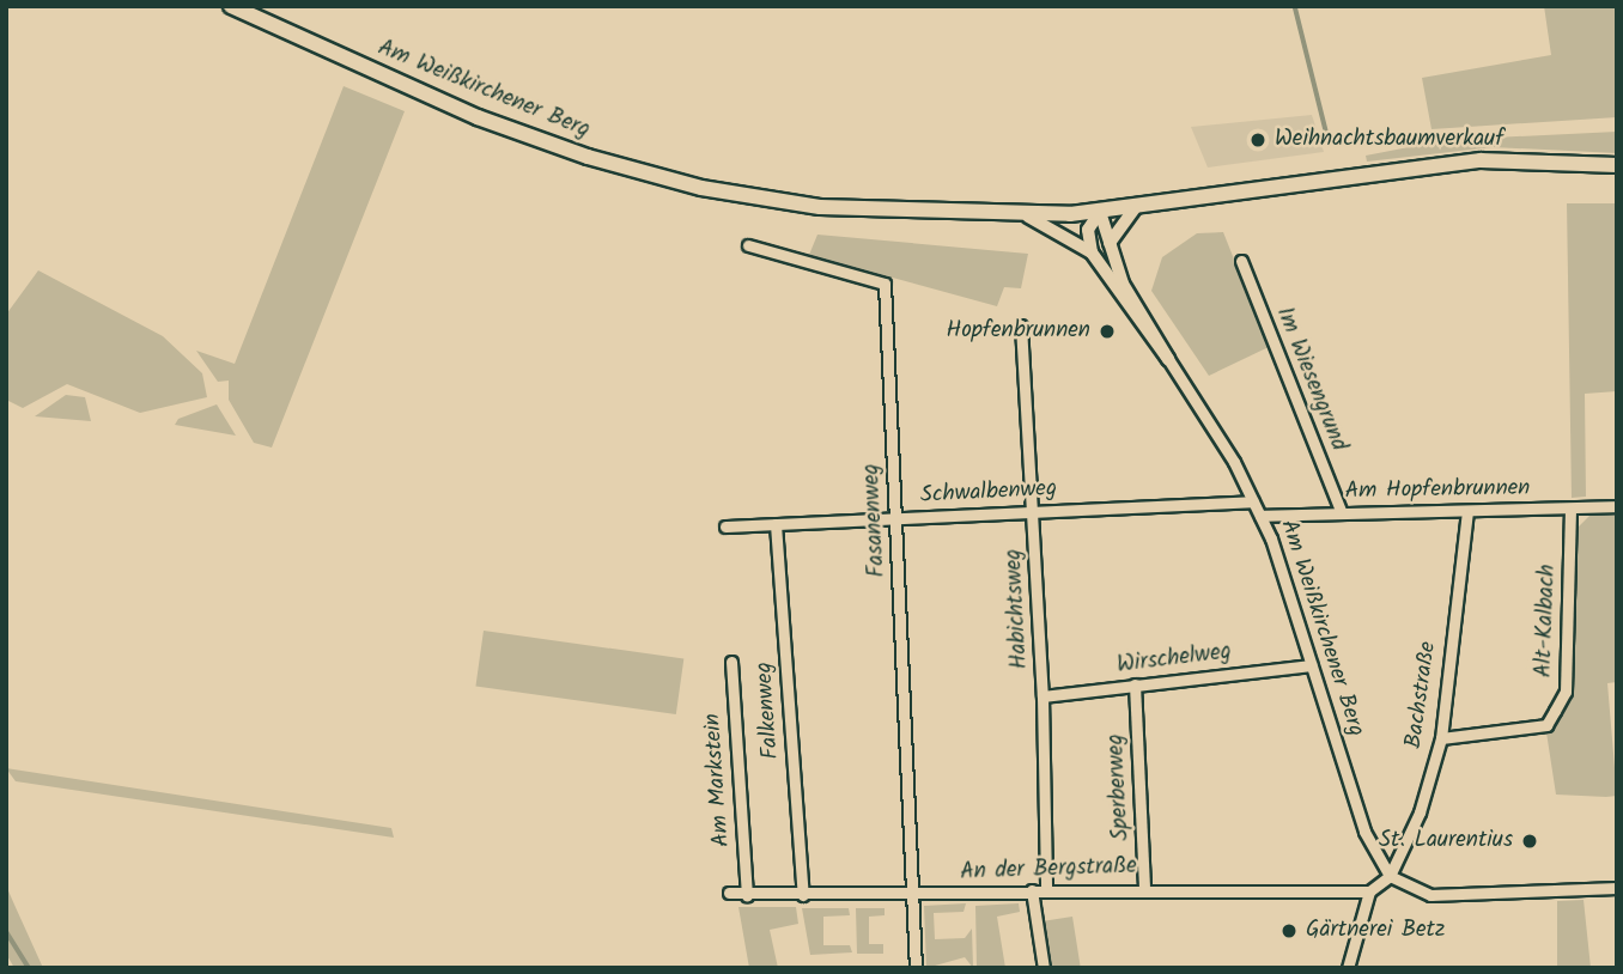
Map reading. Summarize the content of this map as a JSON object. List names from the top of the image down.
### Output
{
  "streets": {
    "main road": ["Am Weißkirchener Berg"],
    "street": [
      "Im Wiesengrund",
      "Am Hopfenbrunnen",
      "Schwalbenweg",
      "Fasanenweg",
      "Habichtsweg",
      "Alt-Kalbach",
      "Wirschelweg",
      "Bachstraße",
      "Falkenweg",
      "Am Markstein",
      "Sperberweg",
      "An der Bergstraße"
    ]
  },
  "crossings": [
    ["Am Weißkirchener Berg", "Am Hopfenbrunnen"],
    ["Am Weißkirchener Berg", "Schwalbenweg"],
    ["Am Weißkirchener Berg", "Wirschelweg"],
    ["Am Weißkirchener Berg", "Bachstraße"],
    ["Im Wiesengrund", "Am Hopfenbrunnen"],
    ["Am Hopfenbrunnen", "Alt-Kalbach"],
    ["Am Hopfenbrunnen", "Bachstraße"],
    ["Schwalbenweg", "Fasanenweg"],
    ["Schwalbenweg", "Habichtsweg"],
    ["Schwalbenweg", "Falkenweg"],
    ["Fasanenweg", "An der Bergstraße"],
    ["Habichtsweg", "Wirschelweg"],
    ["Habichtsweg", "An der Bergstraße"],
    ["Alt-Kalbach", "Bachstraße"],
    ["Wirschelweg", "Sperberweg"],
    ["Falkenweg", "An der Bergstraße"],
    ["Am Markstein", "An der Bergstraße"],
    ["Sperberweg", "An der Bergstraße"]
  ],
  "places": [
    "Weihnachtsbaumverkauf",
    "Hopfenbrunnen",
    "St. Laurentius",
    "Gärtnerei Betz"
  ]
}
